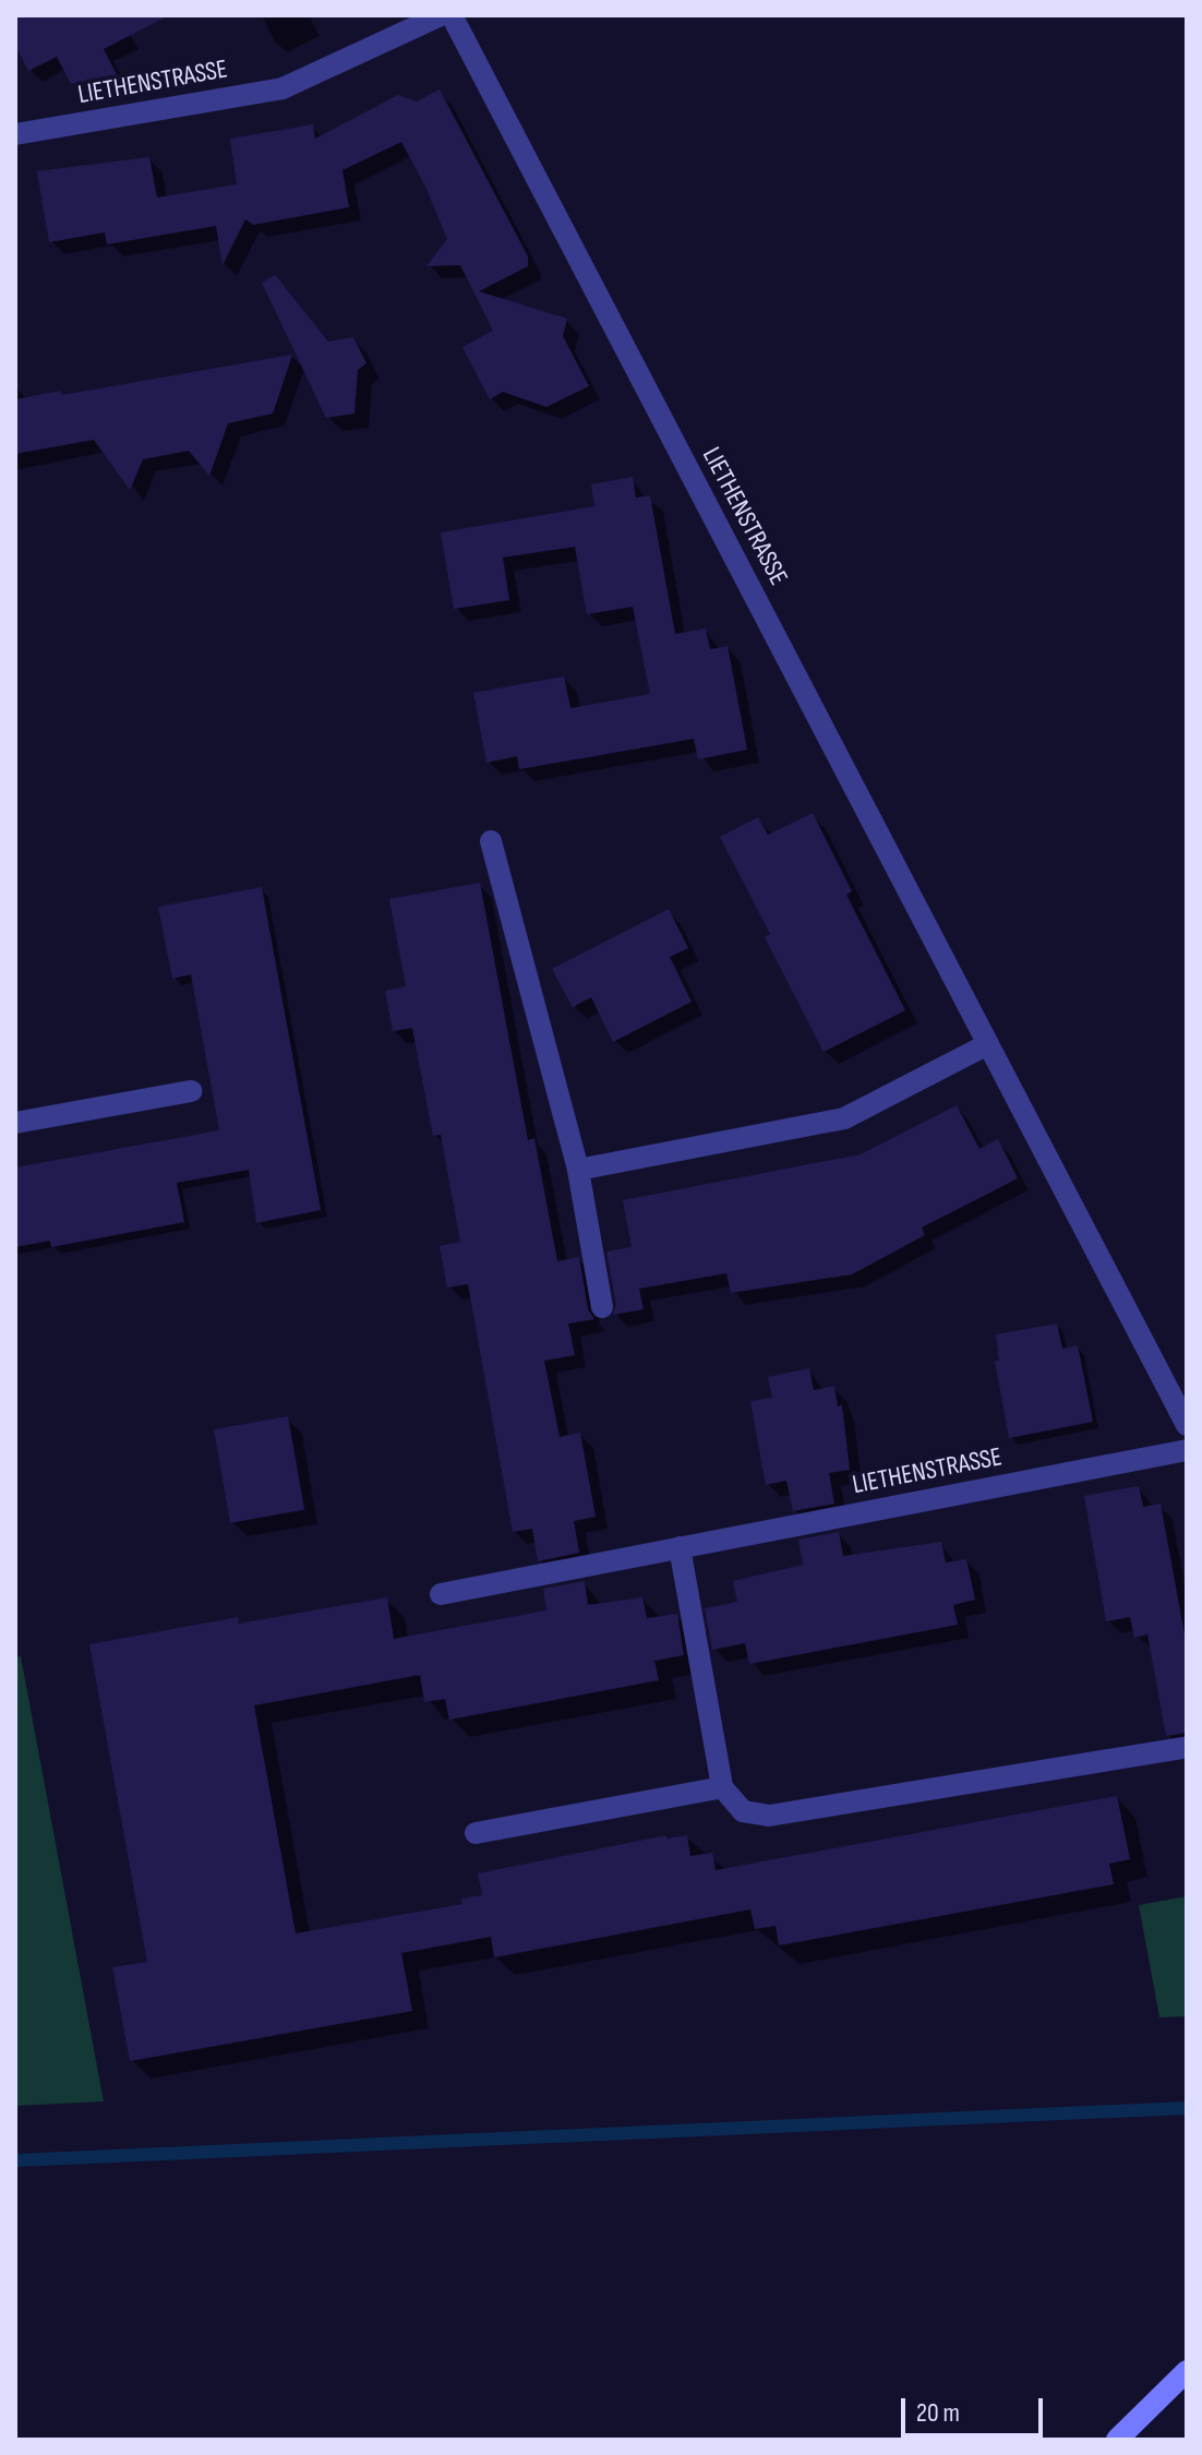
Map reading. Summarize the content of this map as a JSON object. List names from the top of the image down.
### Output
{
  "streets": {
    "street": ["LIETHENSTRASSE"]
  },
  "scale_bar": "20 m"
}
